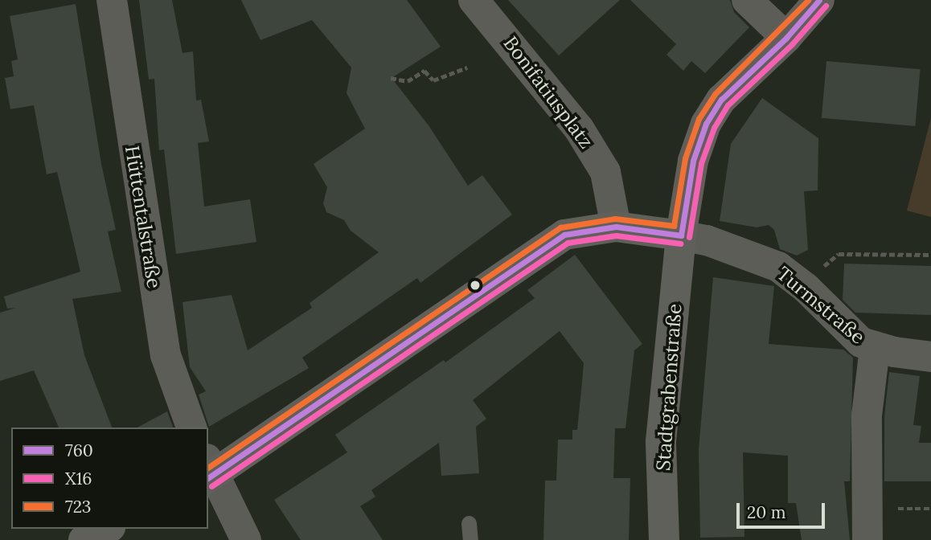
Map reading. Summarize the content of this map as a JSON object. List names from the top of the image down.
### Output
{
  "streets": {
    "main road": ["Stadtgrabenstraße"],
    "street": ["Bonifatiusplatz", "Hüttentalstraße", "Turmstraße"]
  },
  "crossings": [
    ["Turmstraße", "Stadtgrabenstraße"]
  ],
  "lines": ["transit line 760", "transit line 723", "transit line X16"],
  "legend": ["760", "X16", "723"],
  "scale_bar": "20 m"
}
